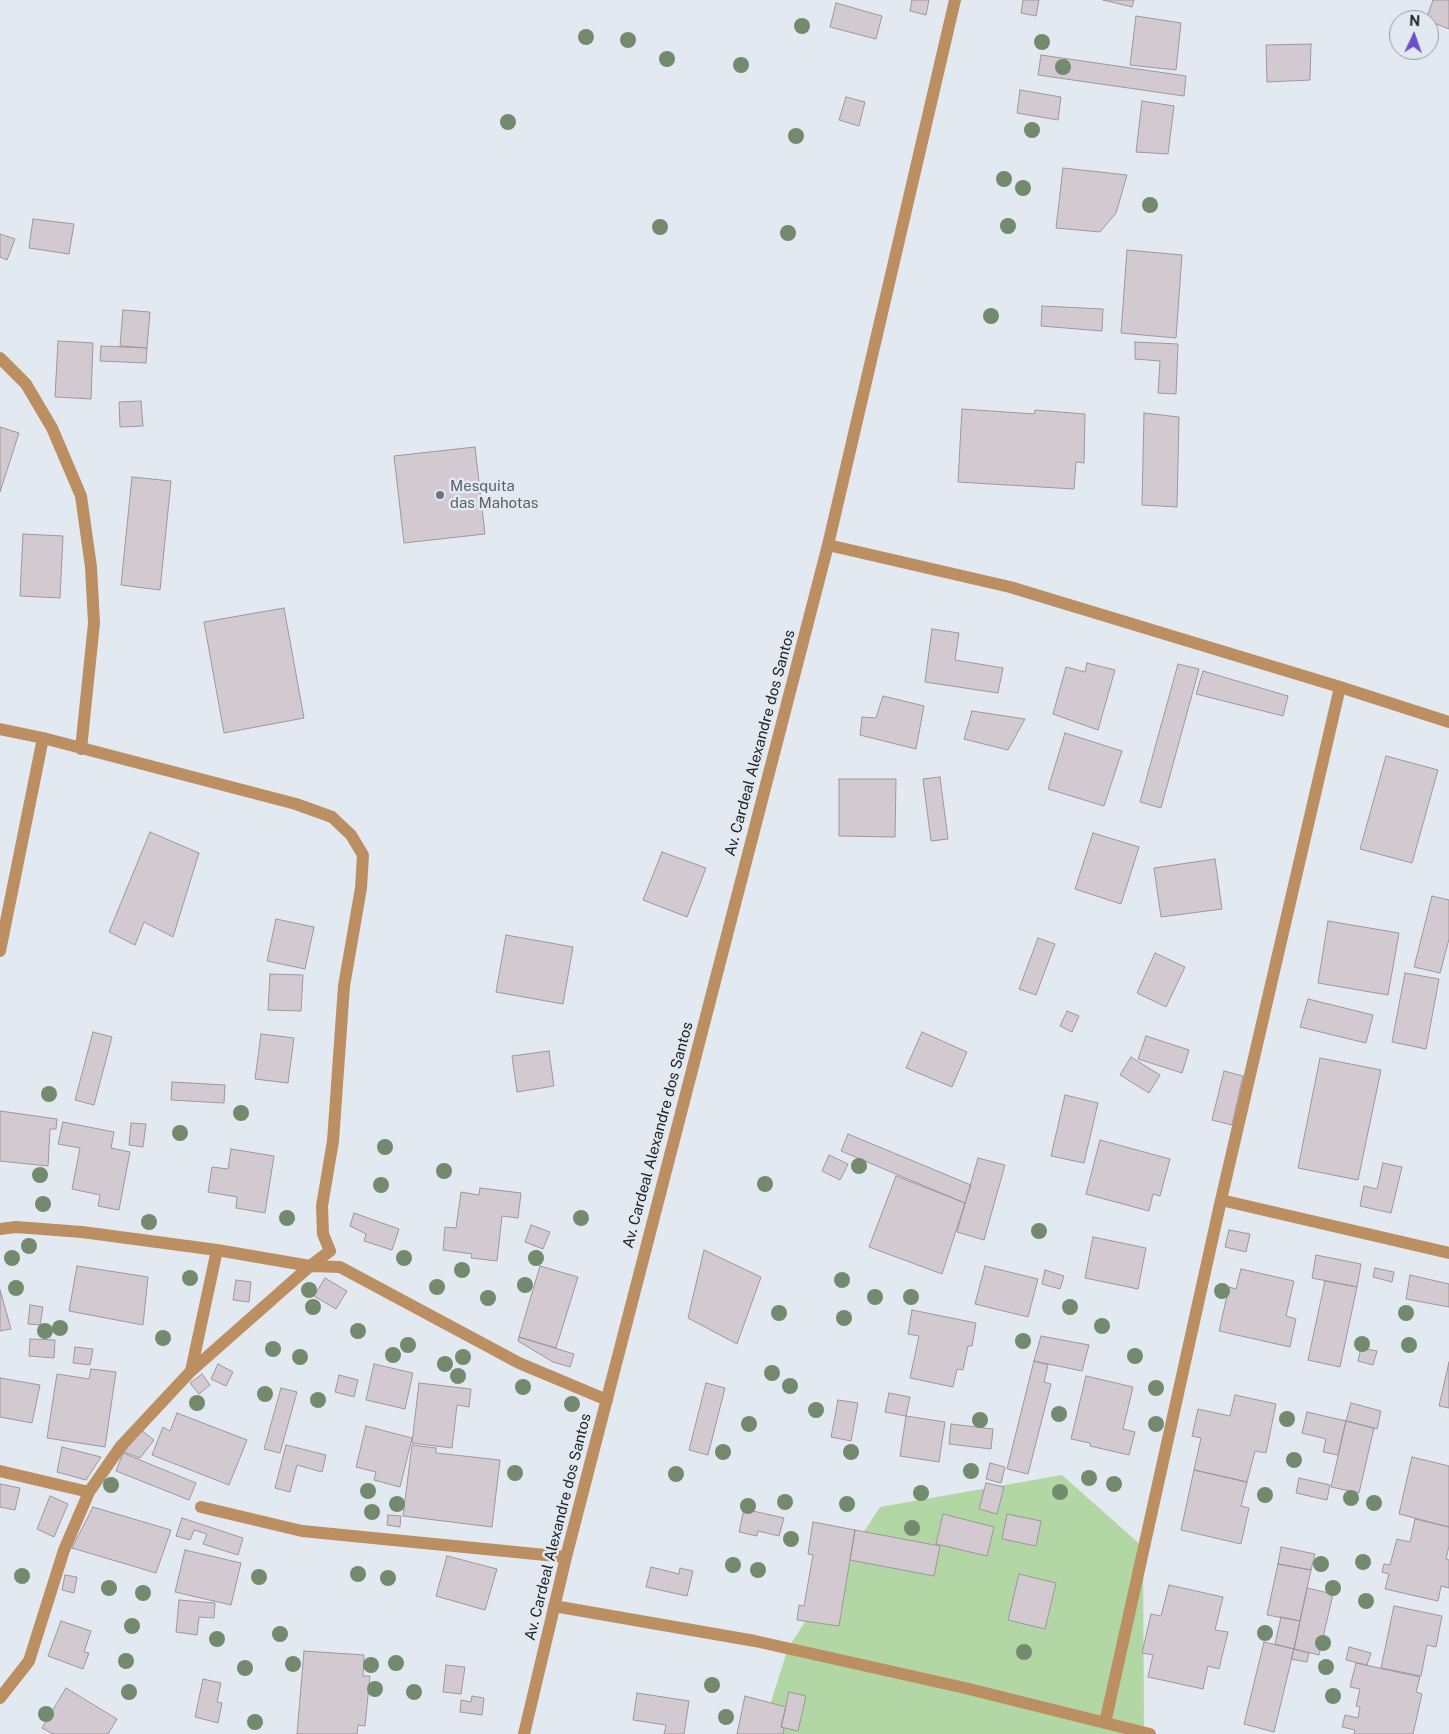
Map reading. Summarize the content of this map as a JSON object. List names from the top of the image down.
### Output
{
  "streets": {
    "street": ["Av. Cardeal Alexandre dos Santos"]
  },
  "places": ["Mesquita das Mahotas"],
  "north": "top"
}
